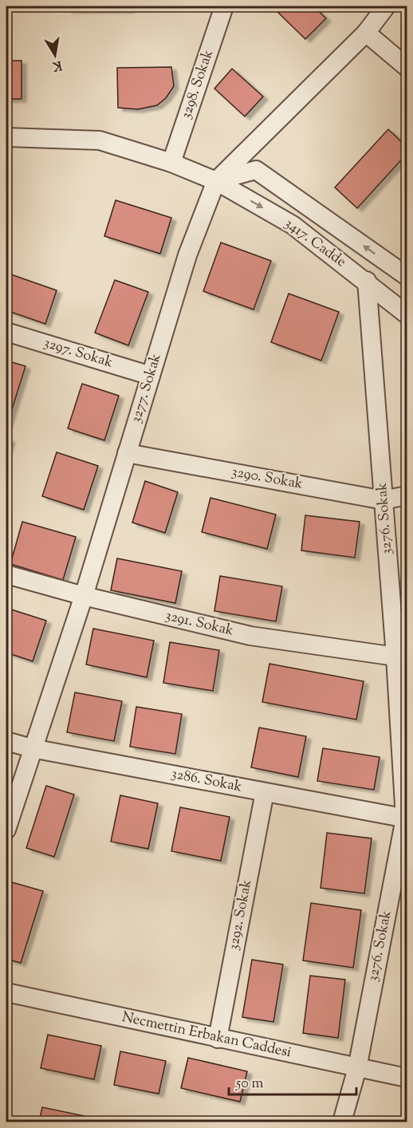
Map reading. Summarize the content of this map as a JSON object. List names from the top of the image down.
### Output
{
  "streets": {
    "street": [
      "3298. Sokak",
      "3417. Cadde",
      "3297. Sokak",
      "3277. Sokak",
      "3290. Sokak",
      "3276. Sokak",
      "3291. Sokak",
      "3286. Sokak",
      "3292. Sokak",
      "Necmettin Erbakan Caddesi"
    ]
  },
  "crossings": [
    ["3298. Sokak", "3417. Cadde"],
    ["3417. Cadde", "3277. Sokak"],
    ["3417. Cadde", "3276. Sokak"],
    ["3297. Sokak", "3277. Sokak"],
    ["3277. Sokak", "3290. Sokak"],
    ["3277. Sokak", "3291. Sokak"],
    ["3277. Sokak", "3286. Sokak"],
    ["3290. Sokak", "3276. Sokak"],
    ["3276. Sokak", "3291. Sokak"],
    ["3276. Sokak", "3286. Sokak"],
    ["3276. Sokak", "Necmettin Erbakan Caddesi"],
    ["3286. Sokak", "3292. Sokak"],
    ["3292. Sokak", "Necmettin Erbakan Caddesi"]
  ],
  "scale_bar": "50 m",
  "north": "bottom"
}
